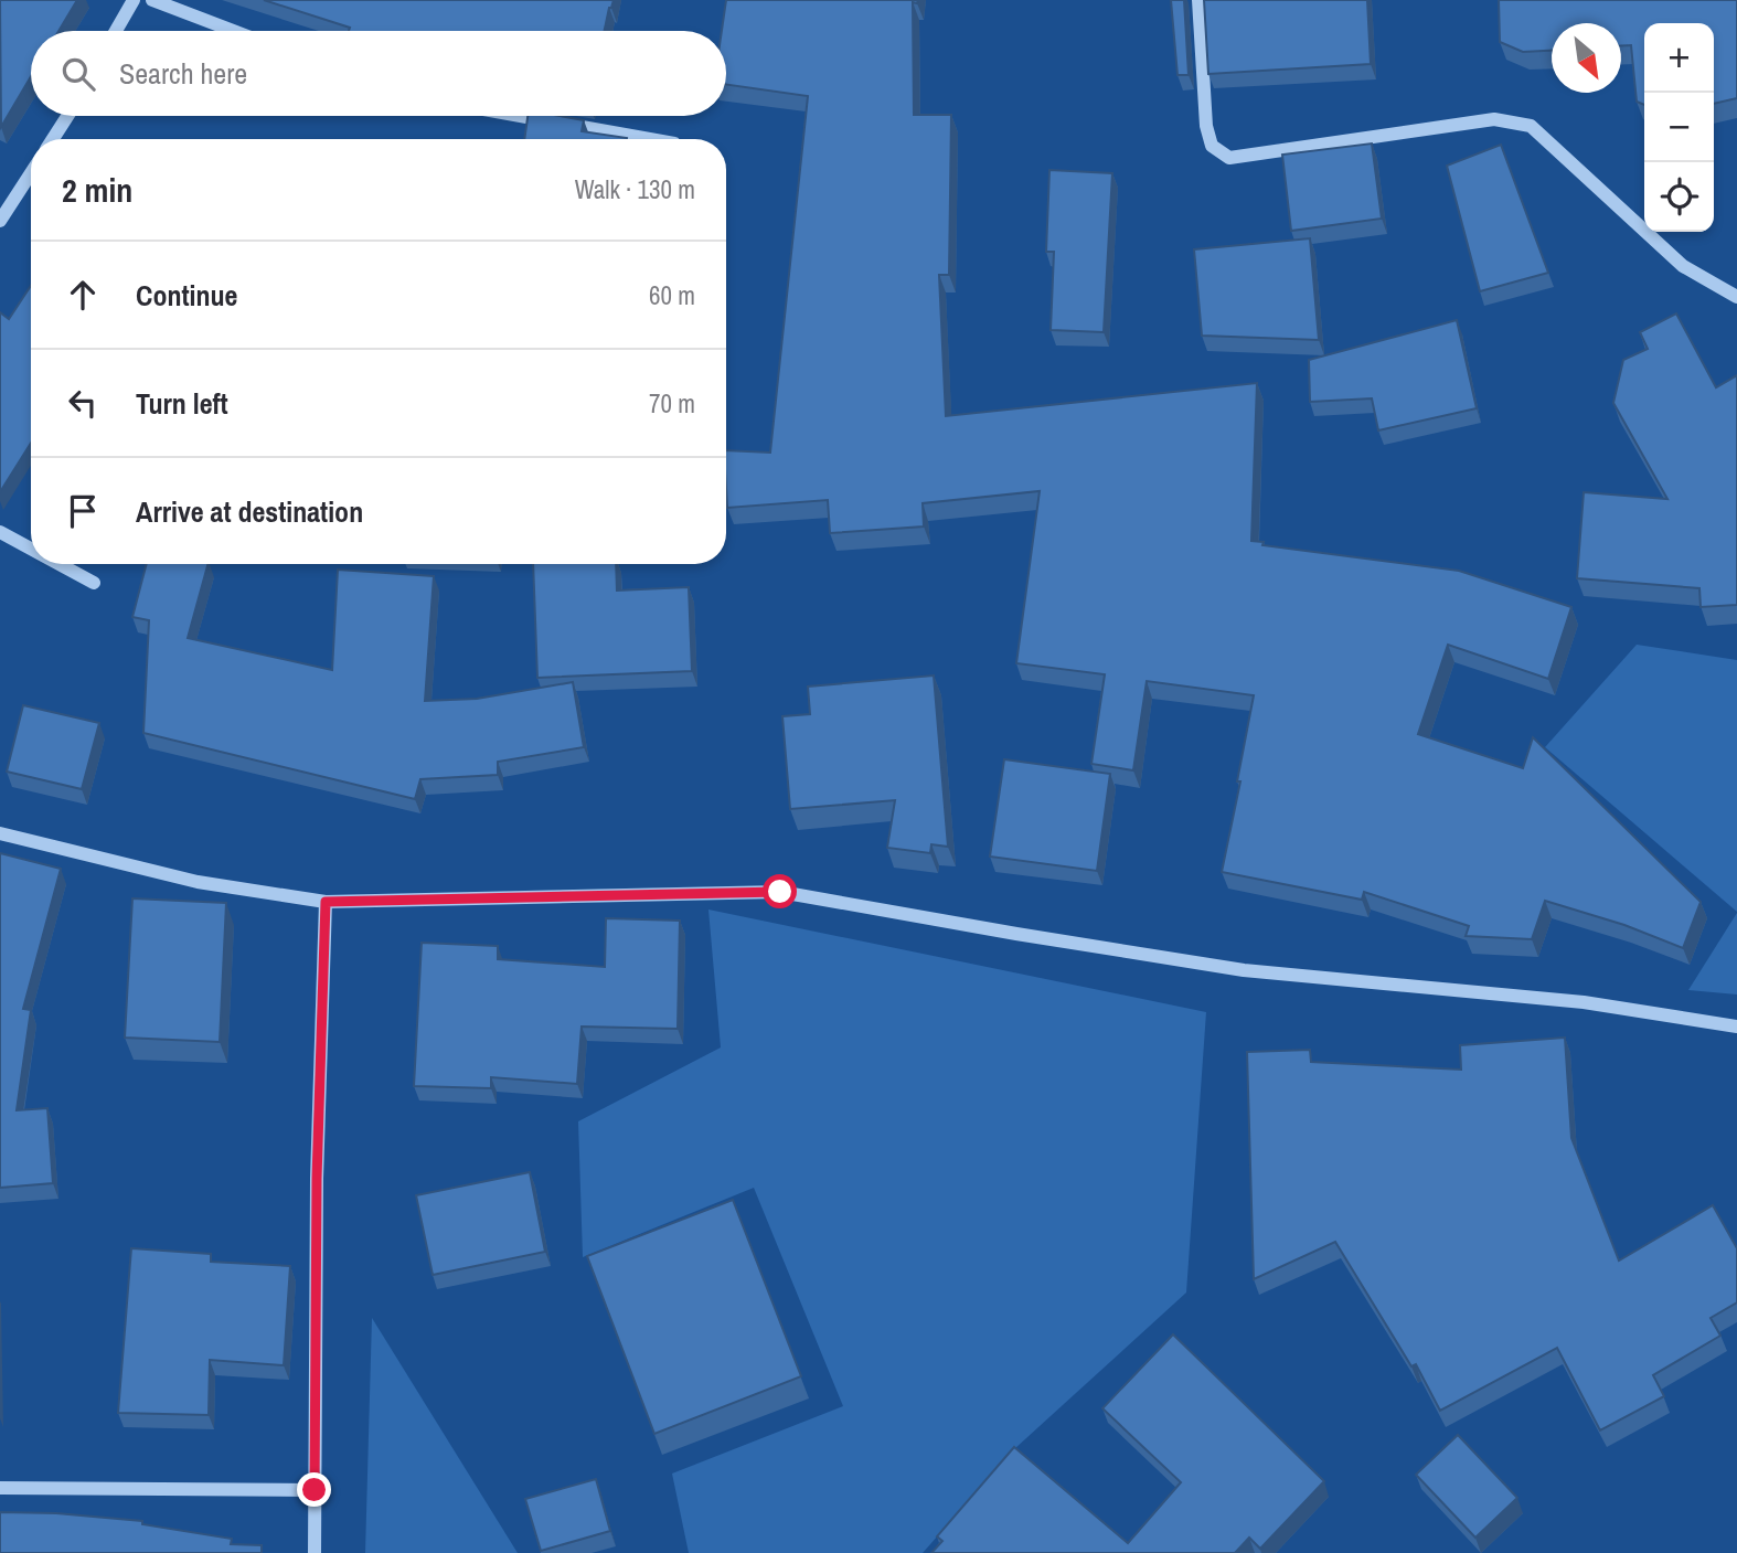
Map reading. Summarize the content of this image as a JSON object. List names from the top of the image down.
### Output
{
  "north": "bottom right",
  "page": {
    "map_buttons": ["+", "−"],
    "search": "Search here",
    "heading": ["2 min", "Walk · 130 m"],
    "list": [
      ["Continue", "60 m"],
      ["Turn left", "70 m"],
      "Arrive at destination"
    ]
  }
}
